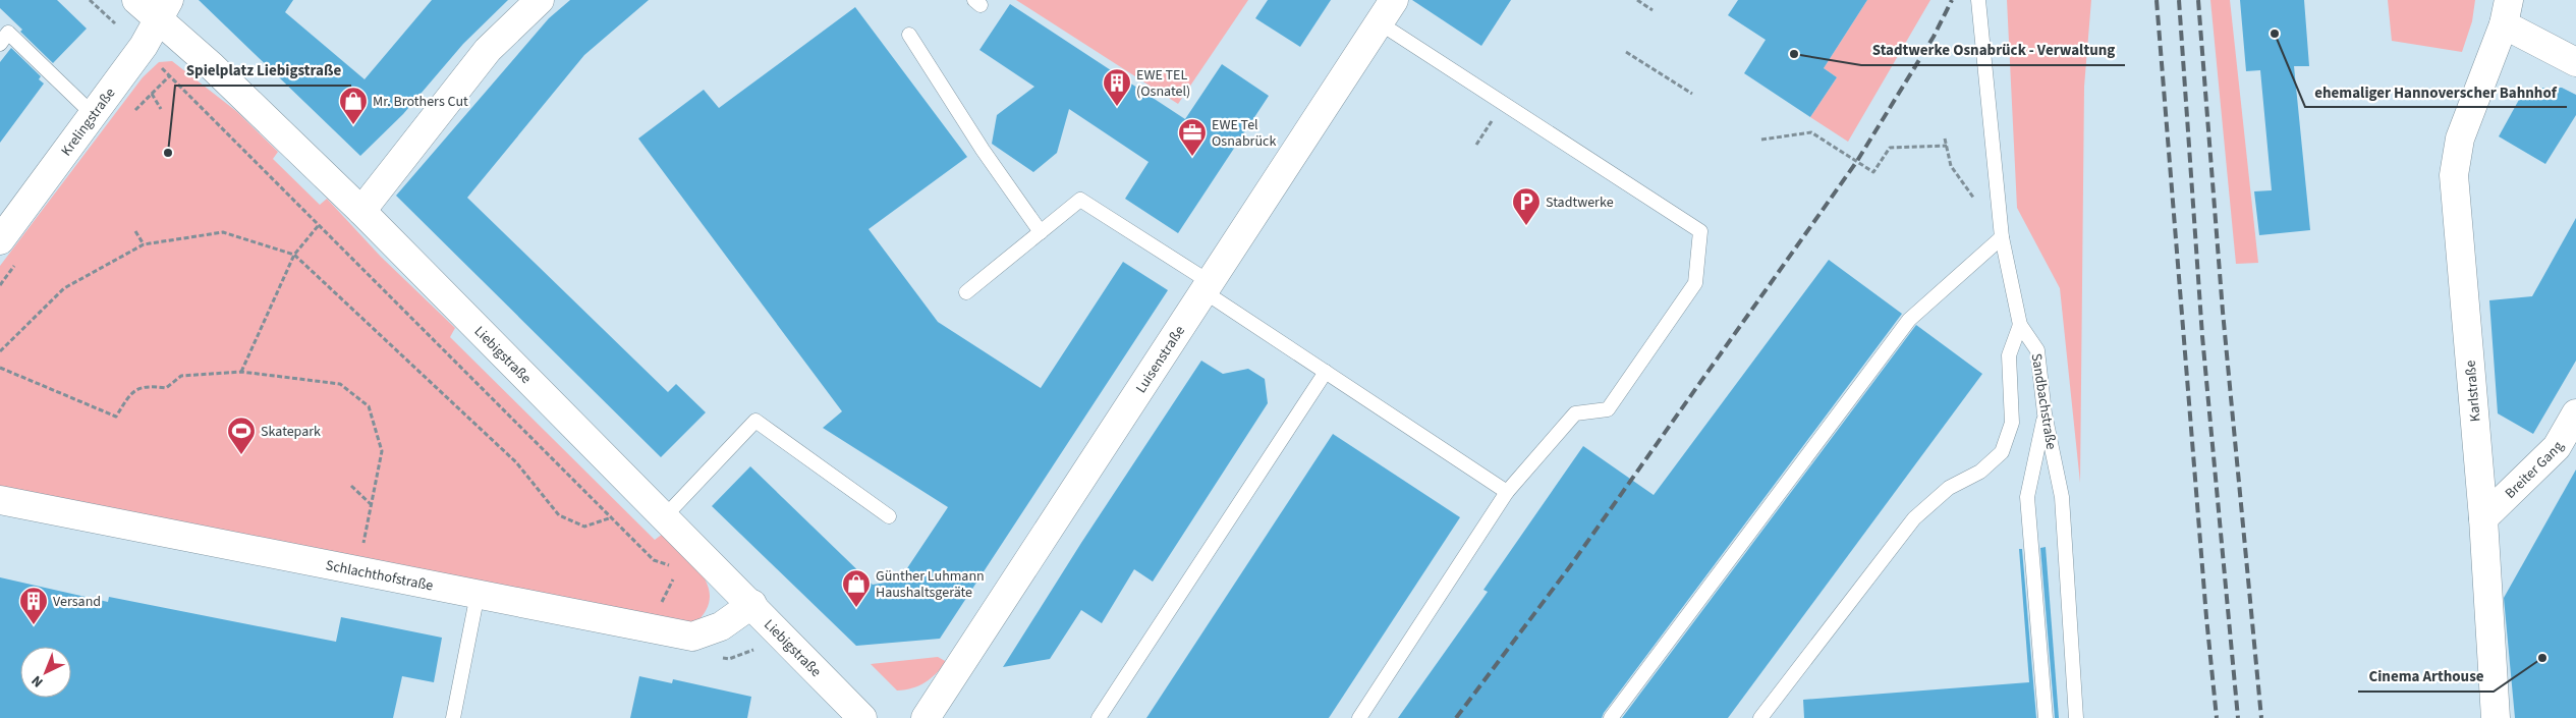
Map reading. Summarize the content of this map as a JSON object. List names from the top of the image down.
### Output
{
  "streets": {
    "street": [
      "Krelingstraße",
      "Liebigstraße",
      "Luisenstraße",
      "Karlstraße",
      "Breiter Gang",
      "Schlachthofstraße"
    ],
    "lane": ["Sandbachstraße"]
  },
  "crossings": [
    ["Krelingstraße", "Liebigstraße"],
    ["Liebigstraße", "Schlachthofstraße"],
    ["Karlstraße", "Breiter Gang"]
  ],
  "places": {
    "other": [
      "ehemaliger Hannoverscher Bahnhof",
      "Stadtwerke Osnabrück - Verwaltung",
      "Spielplatz Liebigstraße",
      "Cinema Arthouse"
    ],
    "building": ["EWE TEL (Osnatel)", "Versand"],
    "shop": ["Mr. Brothers Cut", "Günther Luhmann Haushaltsgeräte"],
    "office": ["EWE Tel Osnabrück"],
    "parking": ["Stadtwerke"],
    "sports": ["Skatepark"]
  },
  "north": "bottom left"
}
